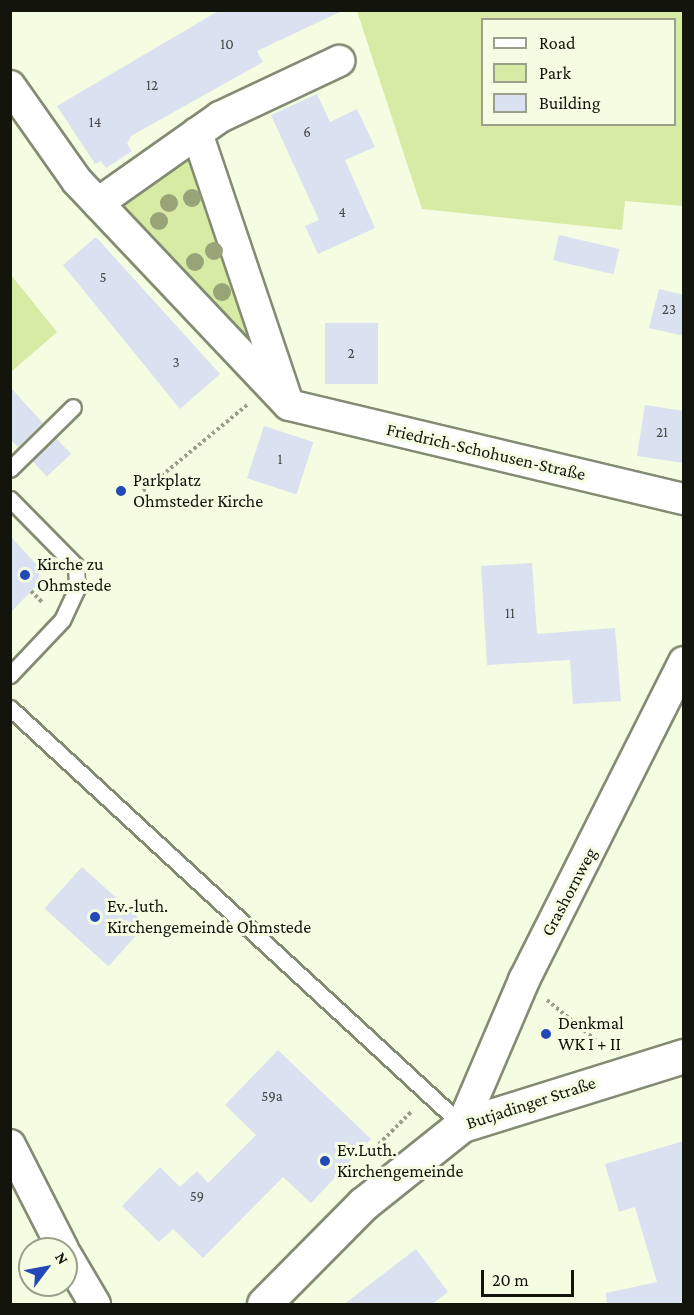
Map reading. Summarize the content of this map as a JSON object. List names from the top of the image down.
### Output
{
  "streets": {
    "street": ["Friedrich-Schohusen-Straße", "Grashornweg", "Butjadinger Straße"]
  },
  "crossings": [
    ["Grashornweg", "Butjadinger Straße"]
  ],
  "places": [
    "Parkplatz Ohmsteder Kirche",
    "Kirche zu Ohmstede",
    "Ev.-luth. Kirchengemeinde Ohmstede",
    "Denkmal WK I + II",
    "Ev.Luth. Kirchengemeinde"
  ],
  "house_numbers": [
    "10",
    "12",
    "14",
    "6",
    "4",
    "5",
    "23",
    "2",
    "3",
    "21",
    "1",
    "11",
    "59a",
    "59"
  ],
  "legend": ["Road", "Park", "Building"],
  "scale_bar": "20 m",
  "north": "top right"
}
